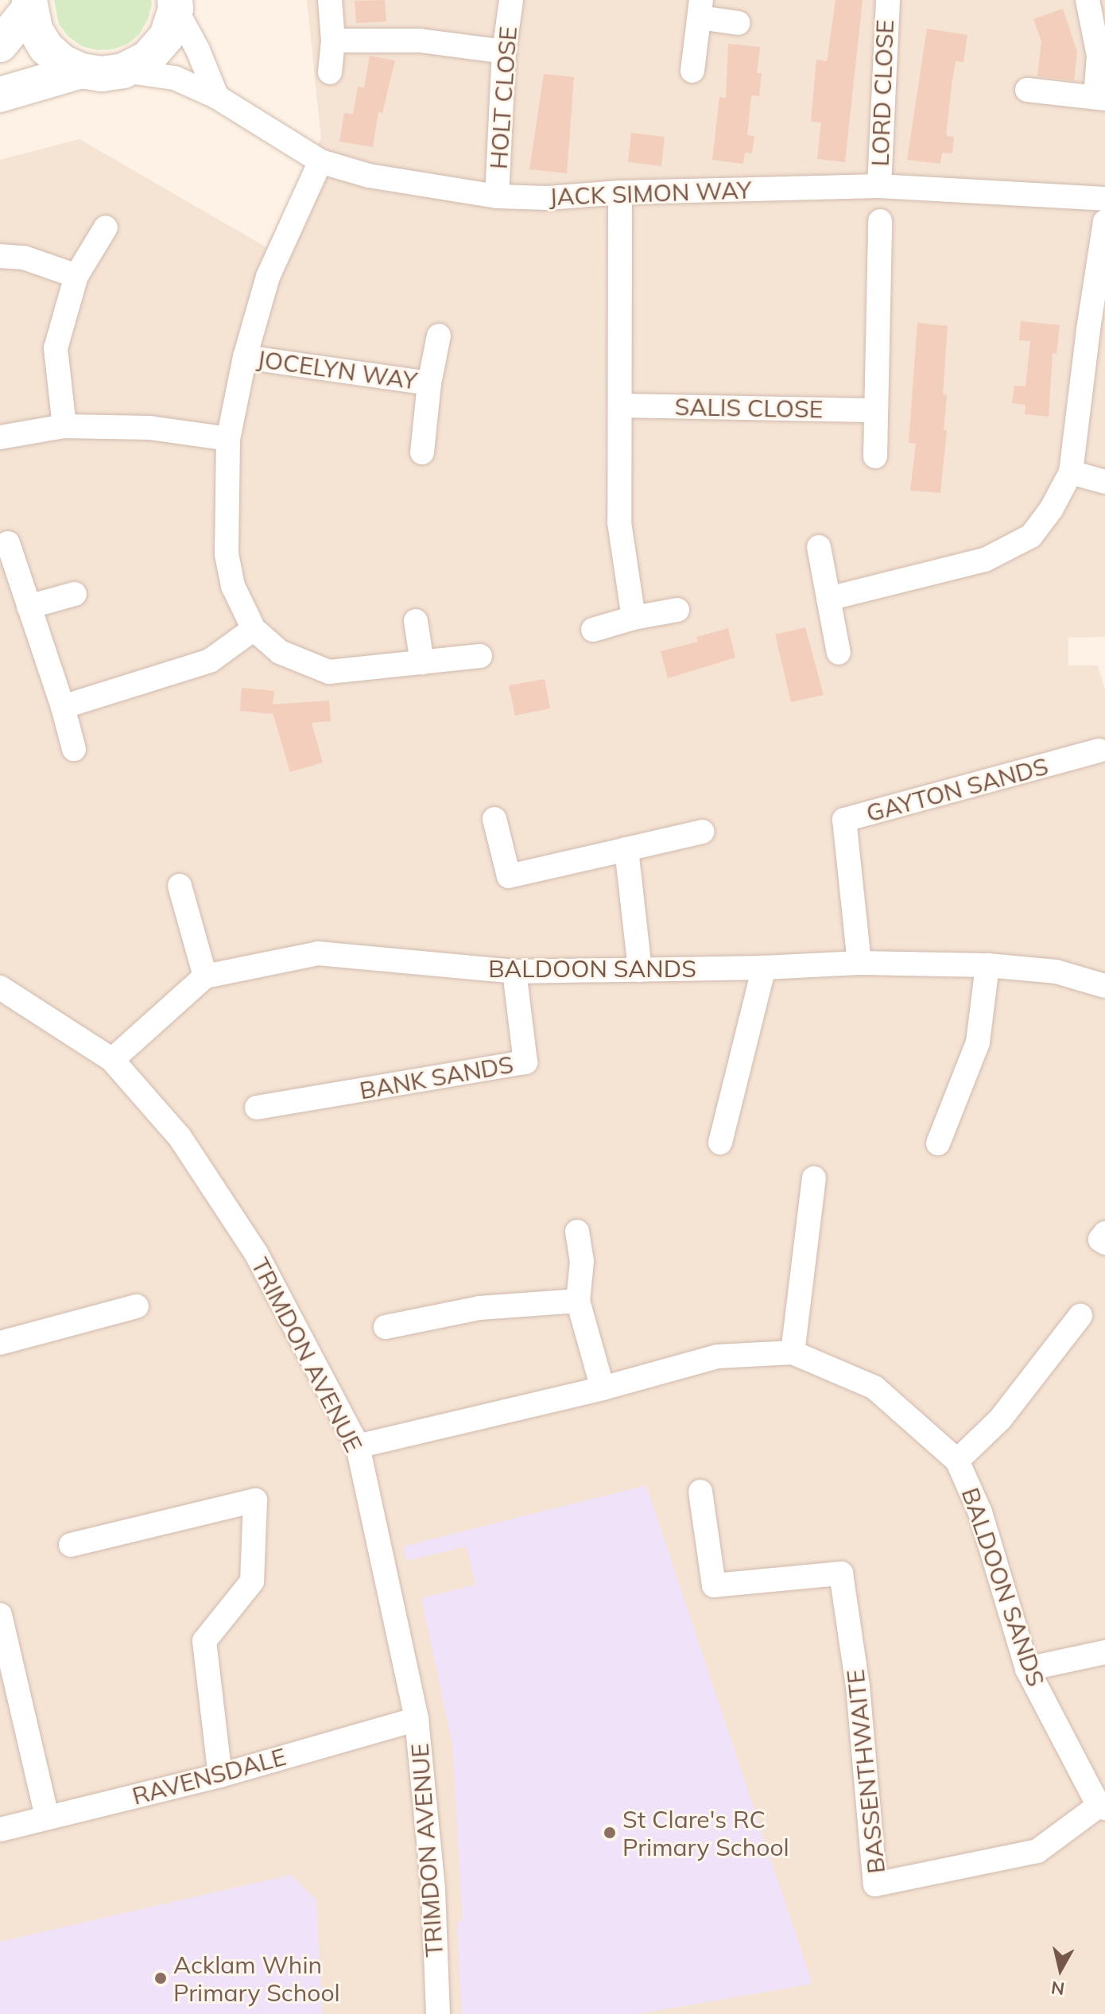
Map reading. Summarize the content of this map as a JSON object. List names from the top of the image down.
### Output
{
  "streets": {
    "street": [
      "LORD CLOSE",
      "HOLT CLOSE",
      "JACK SIMON WAY",
      "JOCELYN WAY",
      "SALIS CLOSE",
      "GAYTON SANDS",
      "BALDOON SANDS",
      "BANK SANDS",
      "TRIMDON AVENUE",
      "BASSENTHWAITE",
      "RAVENSDALE"
    ]
  },
  "crossings": [
    ["LORD CLOSE", "JACK SIMON WAY"],
    ["HOLT CLOSE", "JACK SIMON WAY"],
    ["JACK SIMON WAY", "JOCELYN WAY"],
    ["GAYTON SANDS", "BALDOON SANDS"],
    ["BALDOON SANDS", "BANK SANDS"],
    ["BALDOON SANDS", "TRIMDON AVENUE"],
    ["BALDOON SANDS", "BASSENTHWAITE"],
    ["TRIMDON AVENUE", "RAVENSDALE"]
  ],
  "places": ["St Clare's RC Primary School", "Acklam Whin Primary School"],
  "north": "bottom"
}
